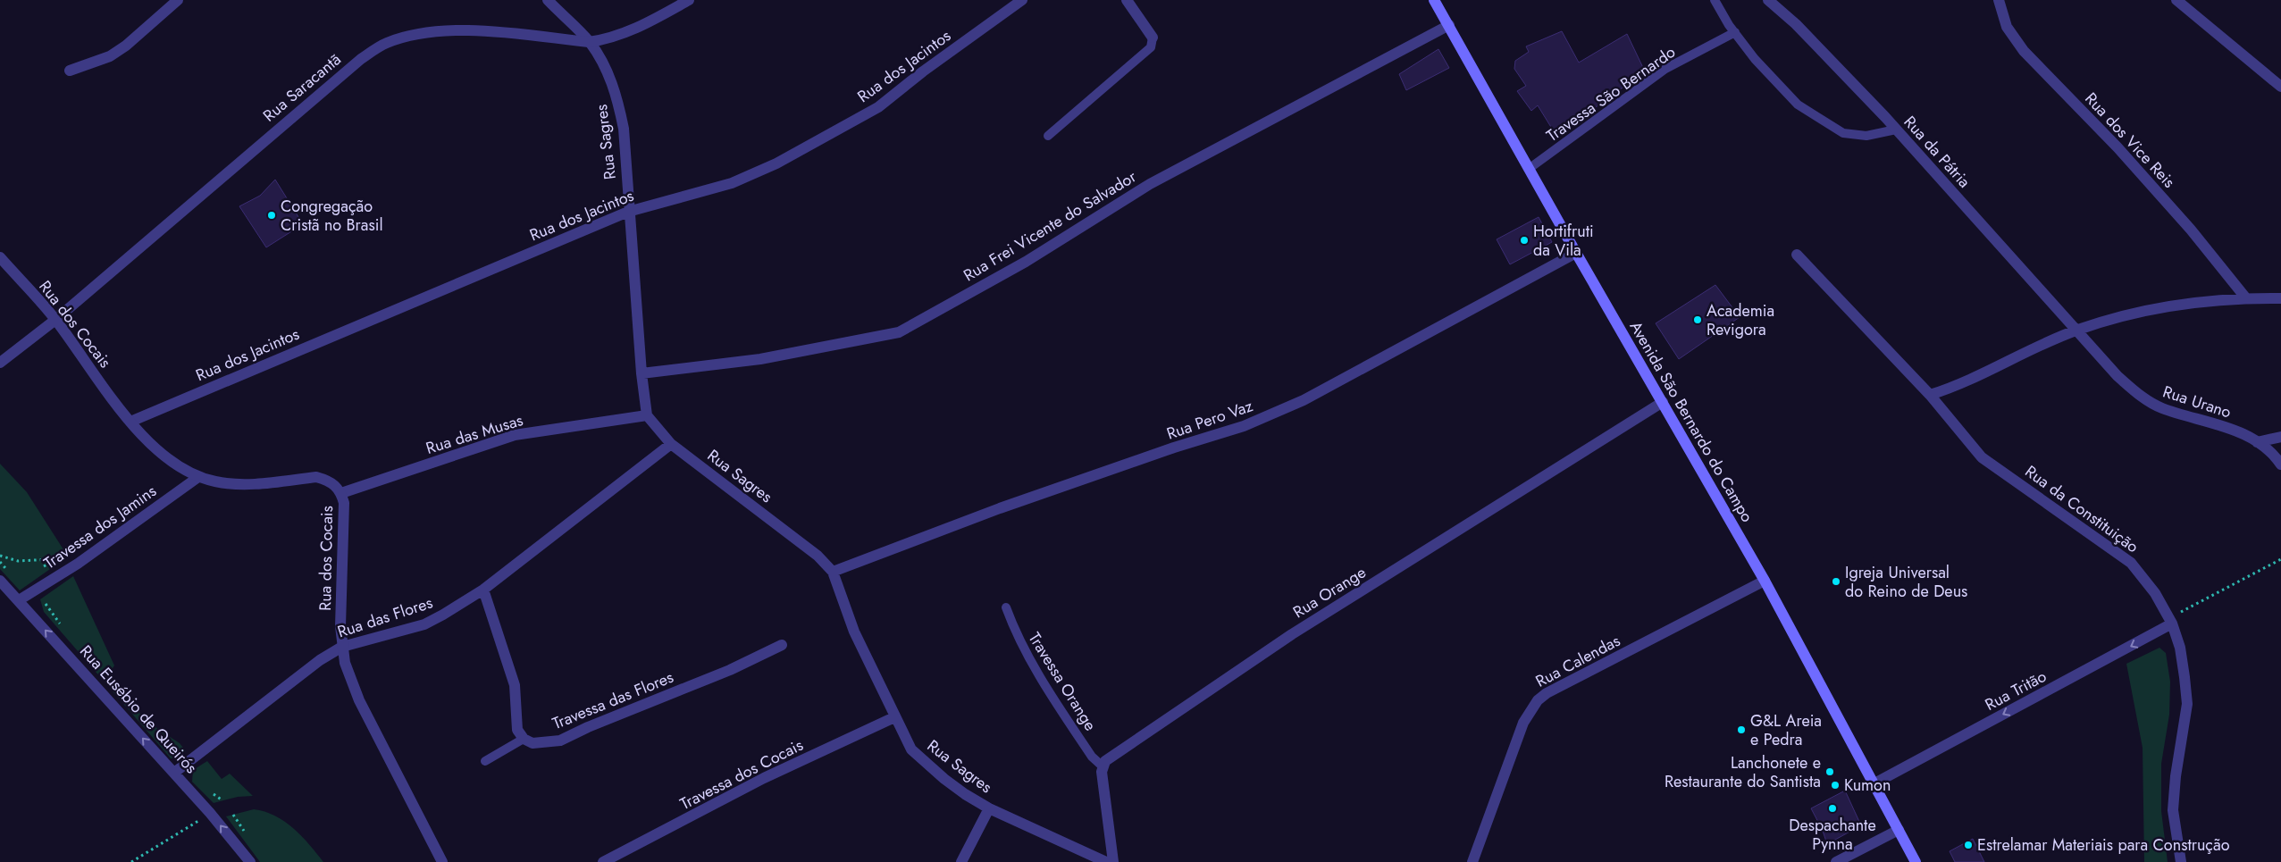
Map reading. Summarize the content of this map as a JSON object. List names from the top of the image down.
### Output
{
  "streets": {
    "main road": ["Avenida São Bernardo do Campo"],
    "street": [
      "Rua dos Jacintos",
      "Rua Saracantã",
      "Rua dos Vice Reis",
      "Rua Sagres",
      "Rua da Pátria",
      "Rua Frei Vicente do Salvador",
      "Rua dos Cocais",
      "Rua Urano",
      "Rua Pero Vaz",
      "Rua das Musas",
      "Rua da Constituição",
      "Travessa dos Jamins",
      "Rua Orange",
      "Rua das Flores",
      "Rua Calendas",
      "Rua Tritão",
      "Travessa das Flores",
      "Rua Eusébio de Queirós",
      "Travessa dos Cocais"
    ],
    "lane": ["Travessa São Bernardo", "Travessa Orange"]
  },
  "crossings": [
    ["Rua dos Jacintos", "Rua Sagres"],
    ["Rua dos Jacintos", "Rua dos Cocais"],
    ["Rua Saracantã", "Rua Sagres"],
    ["Rua Saracantã", "Rua dos Cocais"],
    ["Travessa São Bernardo", "Avenida São Bernardo do Campo"],
    ["Rua Sagres", "Rua Frei Vicente do Salvador"],
    ["Rua Sagres", "Rua Pero Vaz"],
    ["Rua Sagres", "Rua das Musas"],
    ["Rua Sagres", "Rua das Flores"],
    ["Rua Sagres", "Travessa dos Cocais"],
    ["Rua da Pátria", "Rua Urano"],
    ["Rua Frei Vicente do Salvador", "Avenida São Bernardo do Campo"],
    ["Rua dos Cocais", "Rua das Musas"],
    ["Rua dos Cocais", "Travessa dos Jamins"],
    ["Rua dos Cocais", "Rua das Flores"],
    ["Rua Pero Vaz", "Avenida São Bernardo do Campo"],
    ["Avenida São Bernardo do Campo", "Rua Orange"],
    ["Avenida São Bernardo do Campo", "Rua Calendas"],
    ["Avenida São Bernardo do Campo", "Rua Tritão"],
    ["Rua da Constituição", "Rua Tritão"],
    ["Travessa dos Jamins", "Rua Eusébio de Queirós"],
    ["Rua Orange", "Travessa Orange"],
    ["Rua das Flores", "Rua Eusébio de Queirós"]
  ],
  "one_way": ["Rua Tritão", "Rua Eusébio de Queirós"],
  "places": [
    "Congregação Cristã no Brasil",
    "Hortifruti da Vila",
    "Academia Revigora",
    "Igreja Universal do Reino de Deus",
    "G&L Areia e Pedra",
    "Lanchonete e Restaurante do Santista",
    "Kumon",
    "Despachante Pynna",
    "Estrelamar Materiais para Construção"
  ]
}
